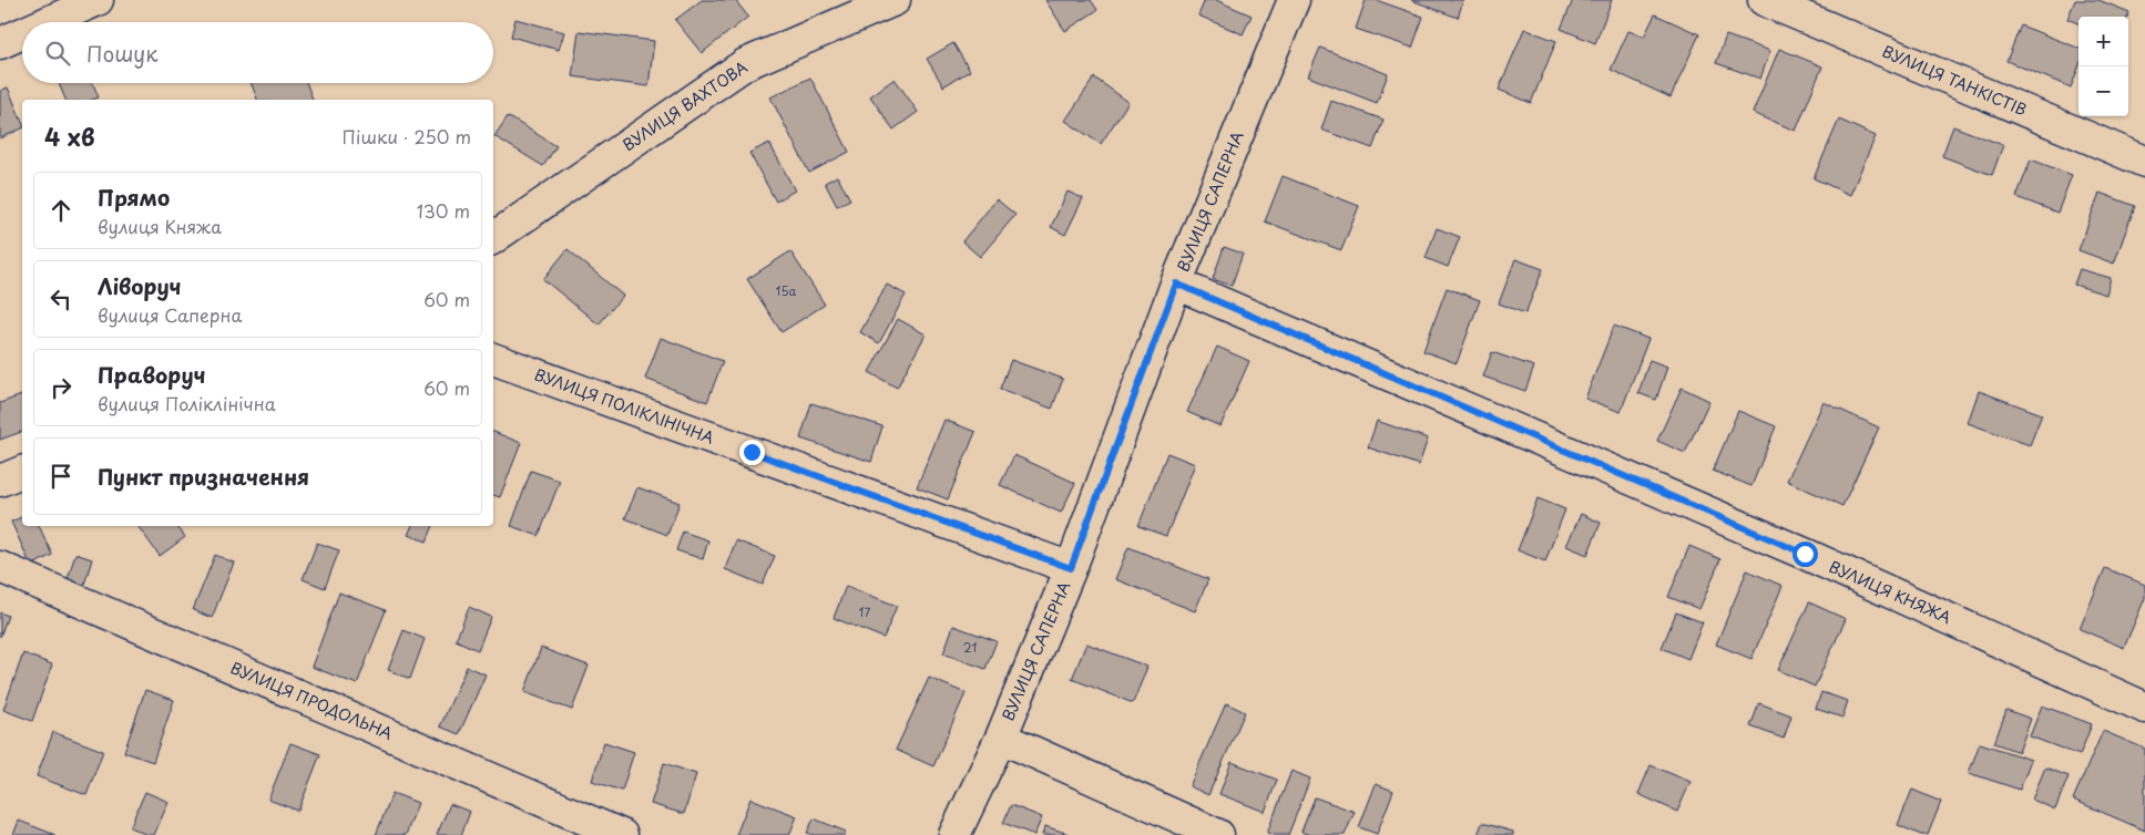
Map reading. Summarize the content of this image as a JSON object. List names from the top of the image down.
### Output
{
  "streets": {
    "street": [
      "ВУЛИЦЯ ТАНКІСТІВ",
      "ВУЛИЦЯ ВАХТОВА",
      "ВУЛИЦЯ САПЕРНА",
      "ВУЛИЦЯ ПОЛІКЛІНІЧНА",
      "ВУЛИЦЯ КНЯЖА",
      "ВУЛИЦЯ ПРОДОЛЬНА"
    ]
  },
  "crossings": [
    ["ВУЛИЦЯ САПЕРНА", "ВУЛИЦЯ ПОЛІКЛІНІЧНА"],
    ["ВУЛИЦЯ САПЕРНА", "ВУЛИЦЯ КНЯЖА"]
  ],
  "house_numbers": ["15а", "17", "21"],
  "page": {
    "map_buttons": ["+", "−"],
    "search": "Пошук",
    "heading": ["4 хв", "Пішки · 250 m"],
    "list": [
      ["Прямо", "вулиця Княжа", "130 m"],
      ["Ліворуч", "вулиця Саперна", "60 m"],
      ["Праворуч", "вулиця Поліклінічна", "60 m"],
      "Пункт призначення"
    ]
  }
}
